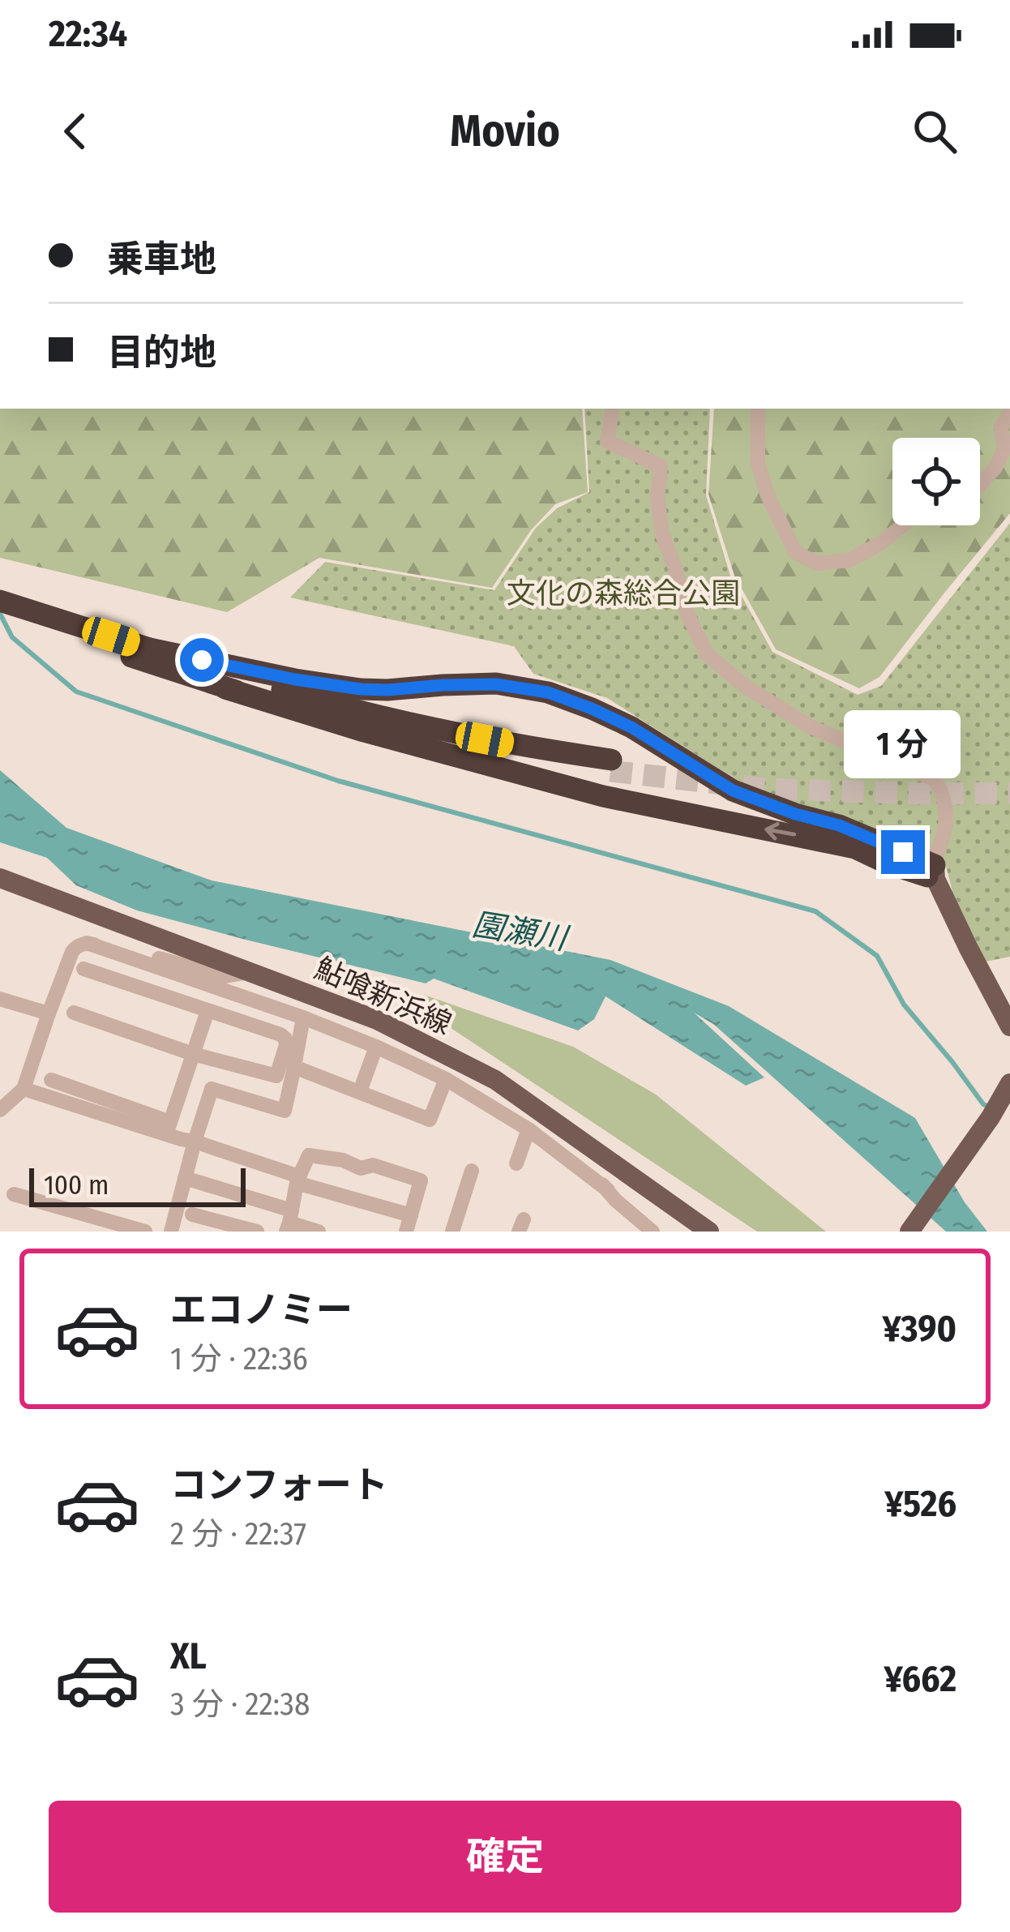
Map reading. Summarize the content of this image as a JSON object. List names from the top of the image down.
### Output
{
  "streets": {
    "main road": ["鮎喰新浜線"]
  },
  "water": ["園瀬川"],
  "parks": ["文化の森総合公園"],
  "scale_bar": "100 m",
  "page": {
    "status": "22:34",
    "header": "Movio",
    "banner": ["乗車地", "目的地"],
    "bubble": "1 分",
    "scale": "100 m",
    "list": [
      {
        "name": "エコノミー",
        "note": "1 分 · 22:36",
        "value": "¥390"
      },
      {
        "name": "コンフォート",
        "note": "2 分 · 22:37",
        "value": "¥526"
      },
      {
        "name": "XL",
        "note": "3 分 · 22:38",
        "value": "¥662"
      }
    ],
    "buttons": "確定"
  }
}
